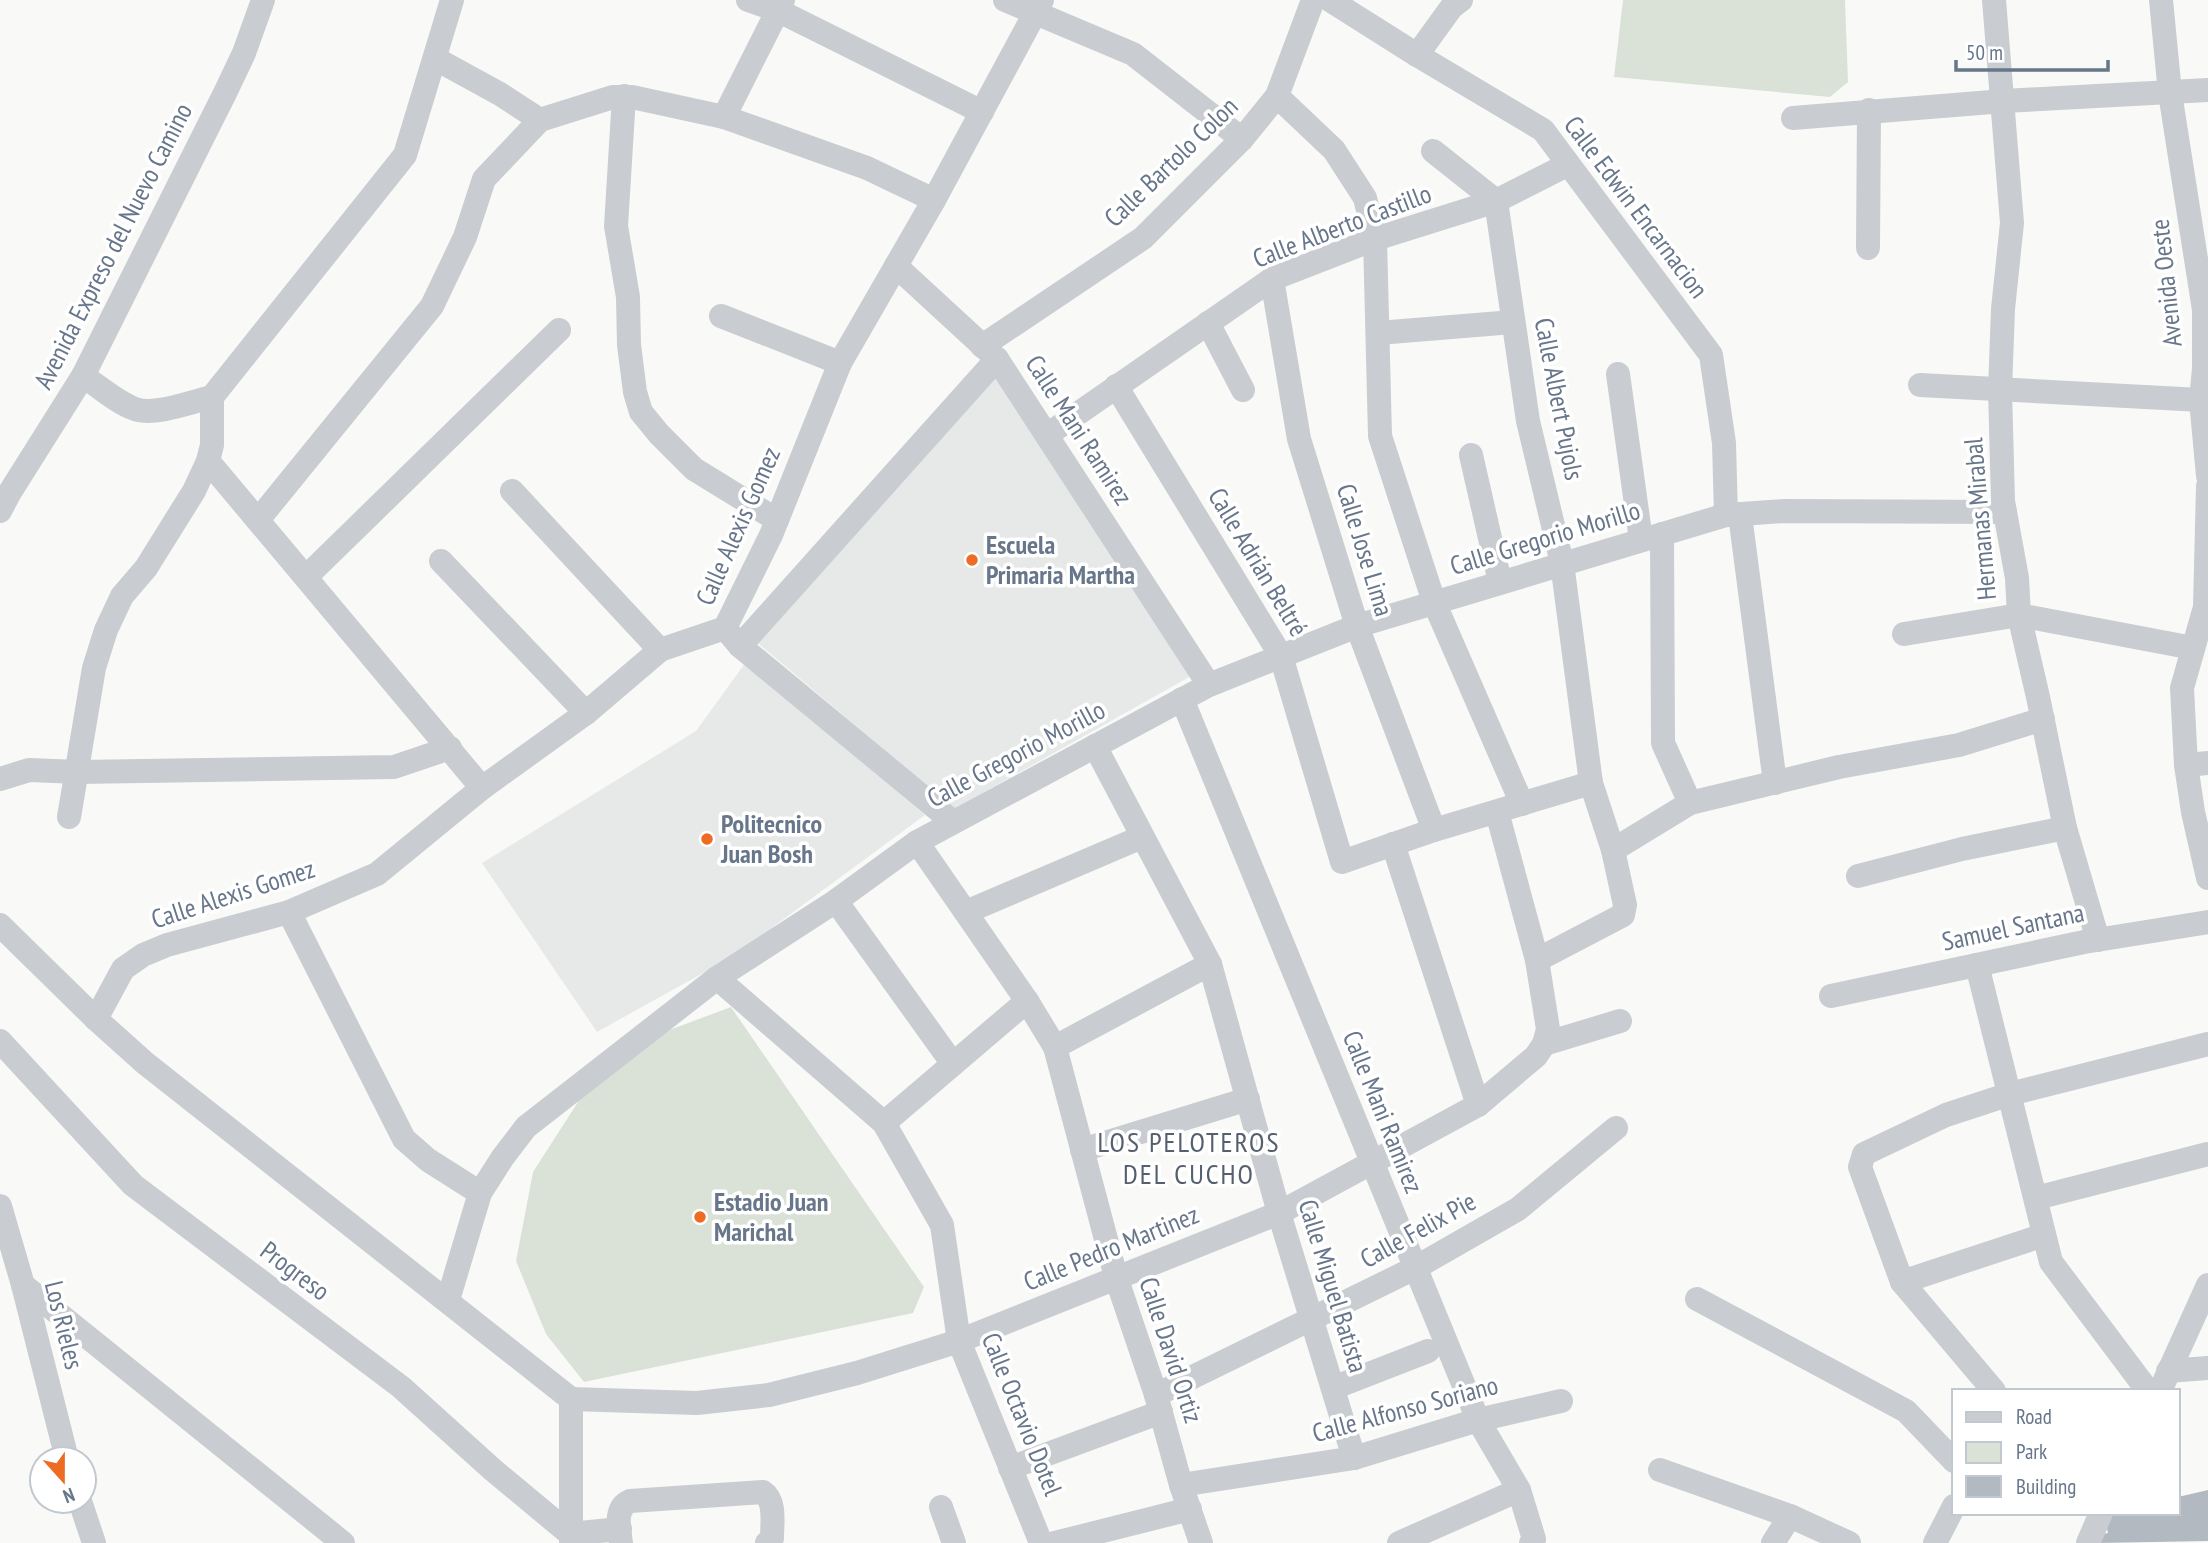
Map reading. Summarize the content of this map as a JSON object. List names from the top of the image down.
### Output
{
  "streets": {
    "street": [
      "Calle Bartolo Colon",
      "Calle Edwin Encarnacion",
      "Calle Alberto Castillo",
      "Avenida Expreso del Nuevo Camino",
      "Avenida Oeste",
      "Calle Albert Pujols",
      "Calle Mani Ramirez",
      "Hermanas Mirabal",
      "Calle Alexis Gomez",
      "Calle Gregorio Morillo",
      "Calle Jose Lima",
      "Calle Adrián Beltré",
      "Samuel Santana",
      "Calle Felix Pie",
      "Calle Pedro Martinez",
      "Progreso",
      "Calle Miguel Batista",
      "Los Rieles",
      "Calle David Ortiz",
      "Calle Alfonso Soriano",
      "Calle Octavio Dotel"
    ]
  },
  "crossings": [
    ["Calle Bartolo Colon", "Calle Mani Ramirez"],
    ["Calle Bartolo Colon", "Calle Alexis Gomez"],
    ["Calle Edwin Encarnacion", "Calle Alberto Castillo"],
    ["Calle Edwin Encarnacion", "Calle Gregorio Morillo"],
    ["Calle Alberto Castillo", "Calle Albert Pujols"],
    ["Calle Alberto Castillo", "Calle Mani Ramirez"],
    ["Calle Alberto Castillo", "Calle Jose Lima"],
    ["Calle Alberto Castillo", "Calle Adrián Beltré"],
    ["Calle Albert Pujols", "Calle Gregorio Morillo"],
    ["Calle Mani Ramirez", "Calle Alexis Gomez"],
    ["Calle Mani Ramirez", "Calle Gregorio Morillo"],
    ["Calle Mani Ramirez", "Calle Felix Pie"],
    ["Calle Mani Ramirez", "Calle Pedro Martinez"],
    ["Calle Mani Ramirez", "Calle Alfonso Soriano"],
    ["Hermanas Mirabal", "Calle Gregorio Morillo"],
    ["Hermanas Mirabal", "Samuel Santana"],
    ["Calle Gregorio Morillo", "Calle Jose Lima"],
    ["Calle Gregorio Morillo", "Calle Adrián Beltré"],
    ["Calle Gregorio Morillo", "Calle Miguel Batista"],
    ["Calle Gregorio Morillo", "Calle David Ortiz"],
    ["Calle Gregorio Morillo", "Calle Octavio Dotel"],
    ["Calle Felix Pie", "Calle Miguel Batista"],
    ["Calle Felix Pie", "Calle David Ortiz"],
    ["Calle Felix Pie", "Calle Octavio Dotel"],
    ["Calle Pedro Martinez", "Calle Miguel Batista"],
    ["Calle Pedro Martinez", "Calle David Ortiz"],
    ["Calle Pedro Martinez", "Calle Octavio Dotel"],
    ["Calle Miguel Batista", "Calle Alfonso Soriano"],
    ["Calle David Ortiz", "Calle Alfonso Soriano"]
  ],
  "districts": ["LOS PELOTEROS DEL CUCHO"],
  "places": ["Escuela Primaria Martha", "Politecnico Juan Bosh", "Estadio Juan Marichal"],
  "legend": ["Road", "Park", "Building"],
  "scale_bar": "50 m",
  "north": "bottom"
}
